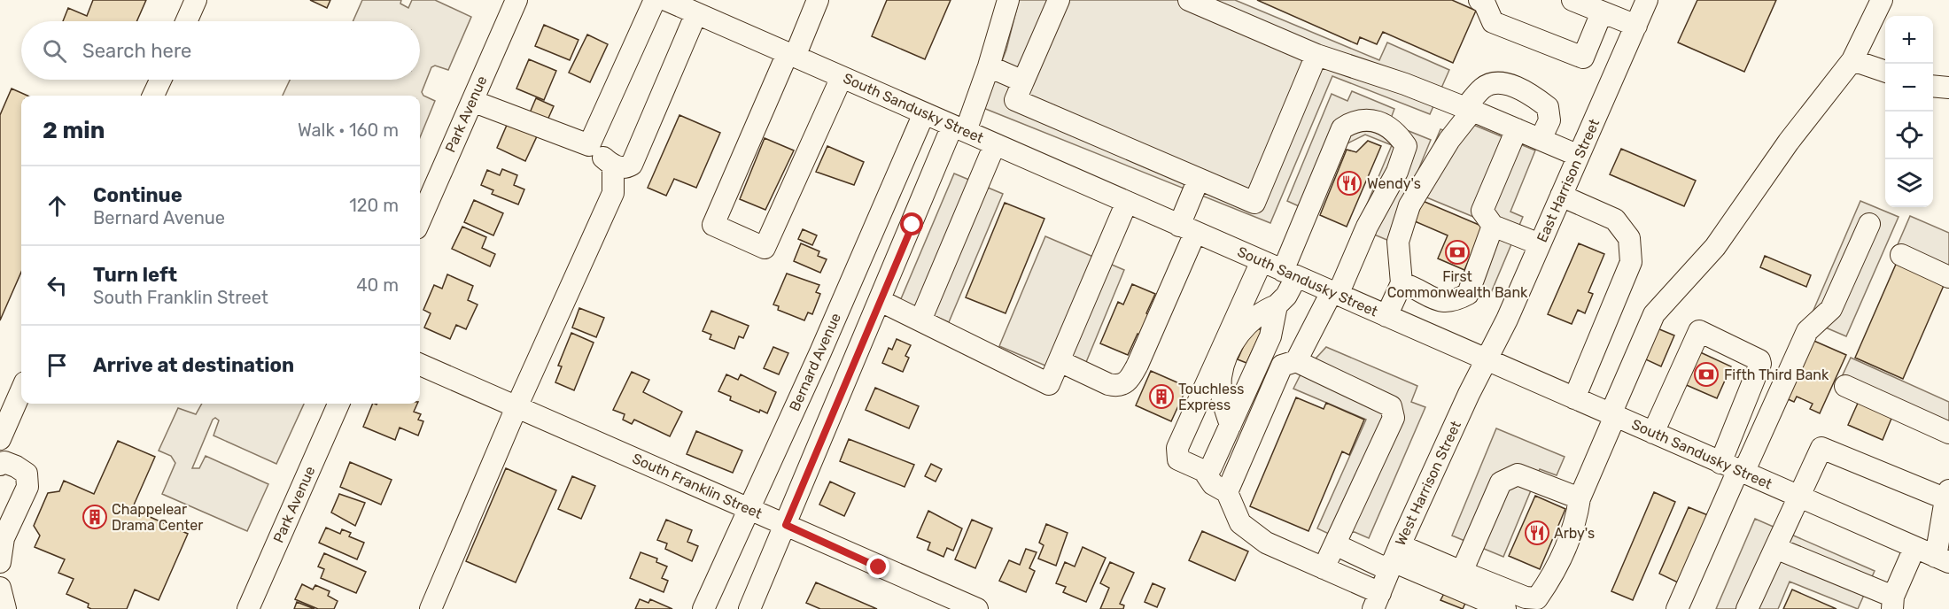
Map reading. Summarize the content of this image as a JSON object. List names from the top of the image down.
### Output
{
  "streets": {
    "street": [
      "South Sandusky Street",
      "Park Avenue",
      "East Harrison Street",
      "Bernard Avenue",
      "West Harrison Street",
      "South Franklin Street"
    ]
  },
  "crossings": [
    ["South Sandusky Street", "East Harrison Street"],
    ["South Sandusky Street", "Bernard Avenue"],
    ["South Sandusky Street", "West Harrison Street"],
    ["East Harrison Street", "West Harrison Street"],
    ["Bernard Avenue", "South Franklin Street"]
  ],
  "places": {
    "restaurant": ["Wendy's", "Arby's"],
    "bank": ["First Commonwealth Bank", "Fifth Third Bank"],
    "building": ["Touchless Express", "Chappelear Drama Center"]
  },
  "page": {
    "map_buttons": ["+", "−"],
    "search": "Search here",
    "heading": ["2 min", "Walk · 160 m"],
    "list": [
      ["Continue", "Bernard Avenue", "120 m"],
      ["Turn left", "South Franklin Street", "40 m"],
      "Arrive at destination"
    ]
  }
}
